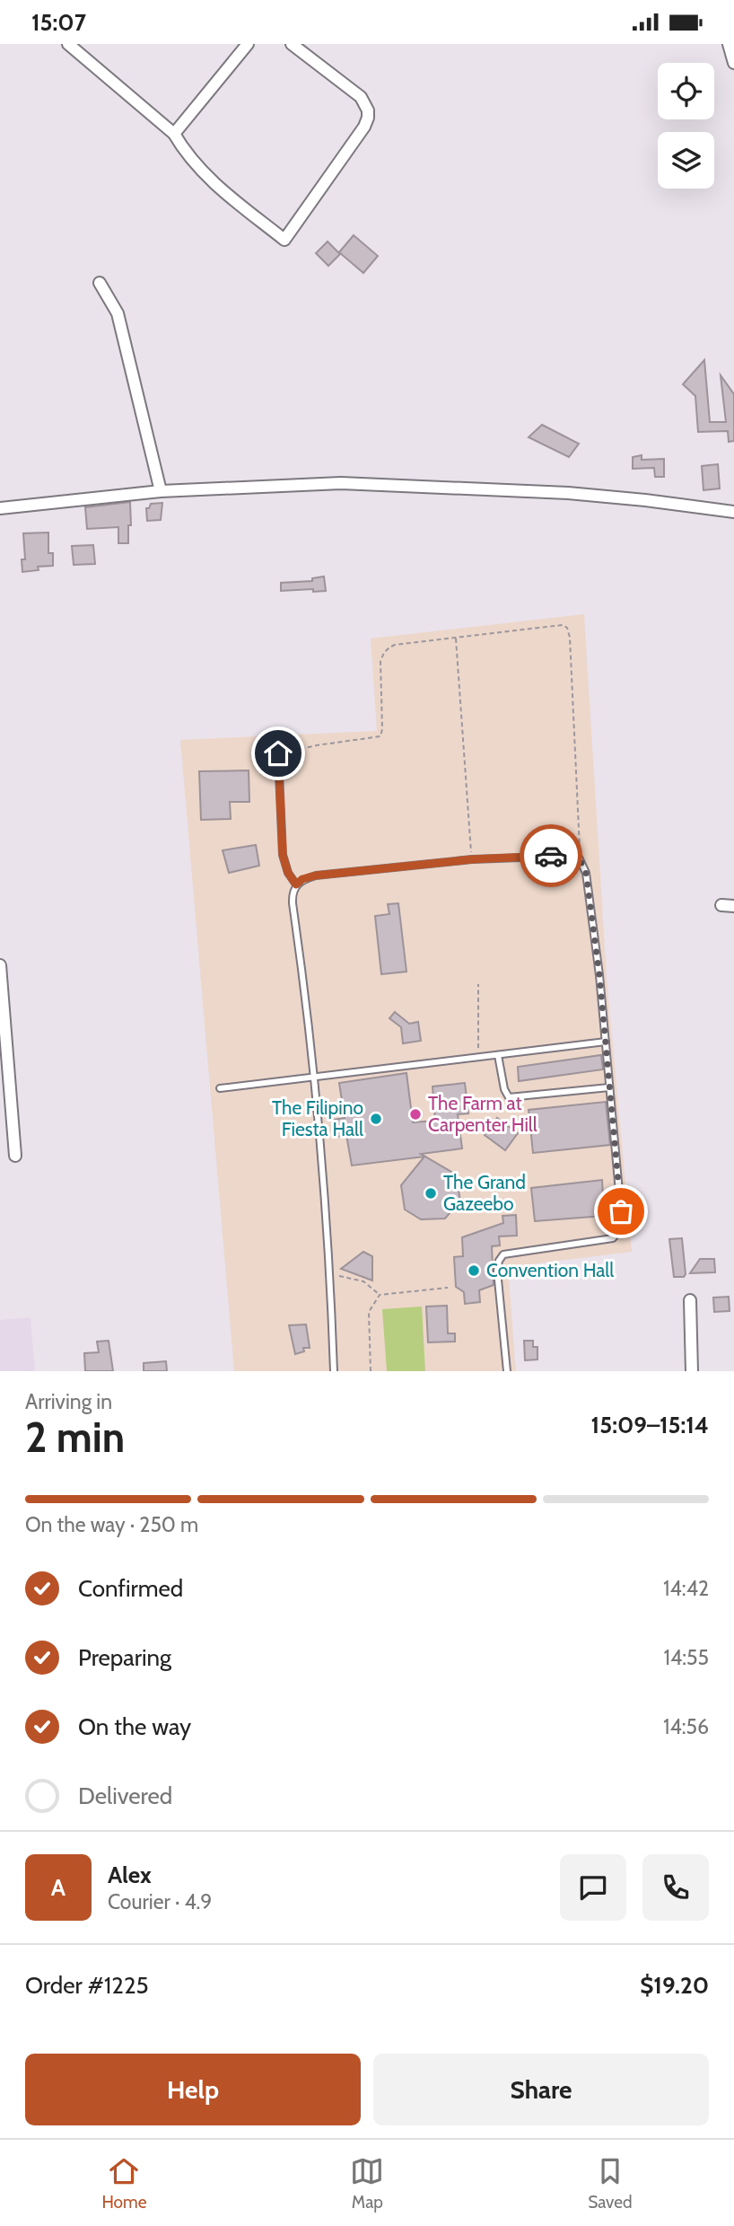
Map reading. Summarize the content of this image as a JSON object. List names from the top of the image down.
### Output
{
  "places": [
    "The Farm at Carpenter Hill",
    "The Filipino Fiesta Hall",
    "The Grand Gazeebo",
    "Convention Hall"
  ],
  "page": {
    "status": "15:07",
    "heading": ["2 min", "Arriving in", "15:09–15:14"],
    "panel": [
      "Alex",
      "Courier · 4.9",
      "Order #1225",
      "$19.20"
    ],
    "bar": "On the way · 250 m",
    "list": [
      ["Confirmed", "14:42"],
      ["Preparing", "14:55"],
      ["On the way", "14:56"],
      "Delivered"
    ],
    "round": "A",
    "buttons": ["Help", "Share"],
    "tabs": ["Home", "Map", "Saved"]
  }
}
